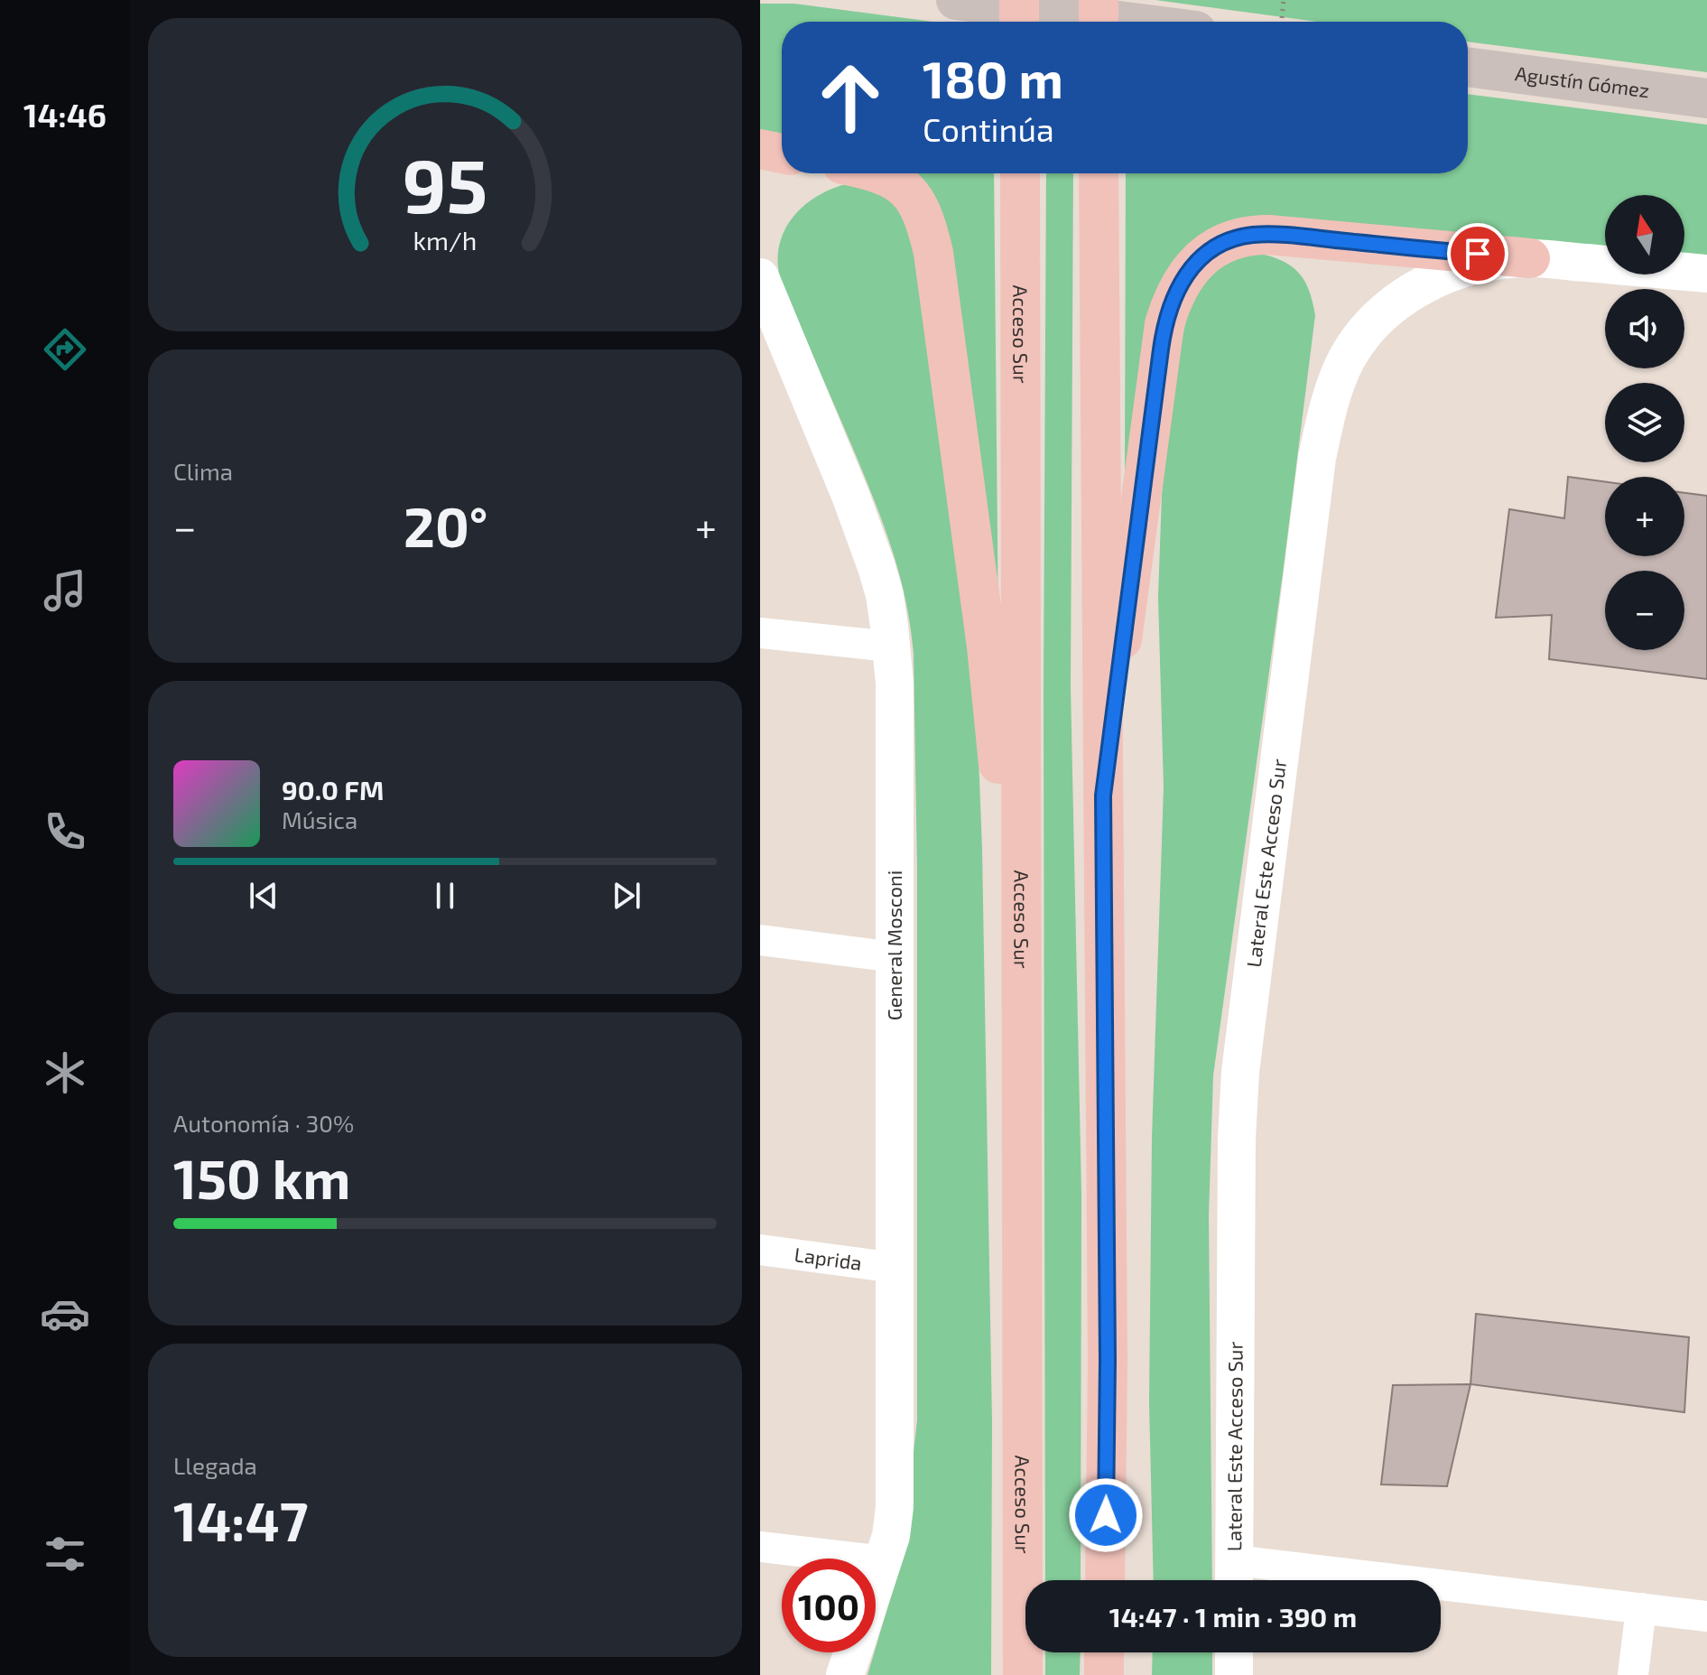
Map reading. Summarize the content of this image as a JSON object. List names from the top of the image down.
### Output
{
  "streets": {
    "highway": ["Acceso Sur"],
    "main road": ["Agustín Gómez"],
    "street": ["Lateral Este Acceso Sur", "General Mosconi", "Laprida"]
  },
  "crossings": [
    ["General Mosconi", "Laprida"]
  ],
  "north": "top",
  "page": {
    "tabs": "14:46",
    "turn": ["180 m", "Continúa"],
    "map_buttons": ["+", "−"],
    "tile": [
      "Clima",
      ["Autonomía · 30%", "150 km"],
      ["Llegada", "14:47"]
    ],
    "heat": ["−", "20°", "+"],
    "song": ["90.0 FM", "Música"],
    "limit": "100",
    "trip": "14:47 · 1 min · 390 m",
    "gauge": ["95", "km/h"]
  }
}
